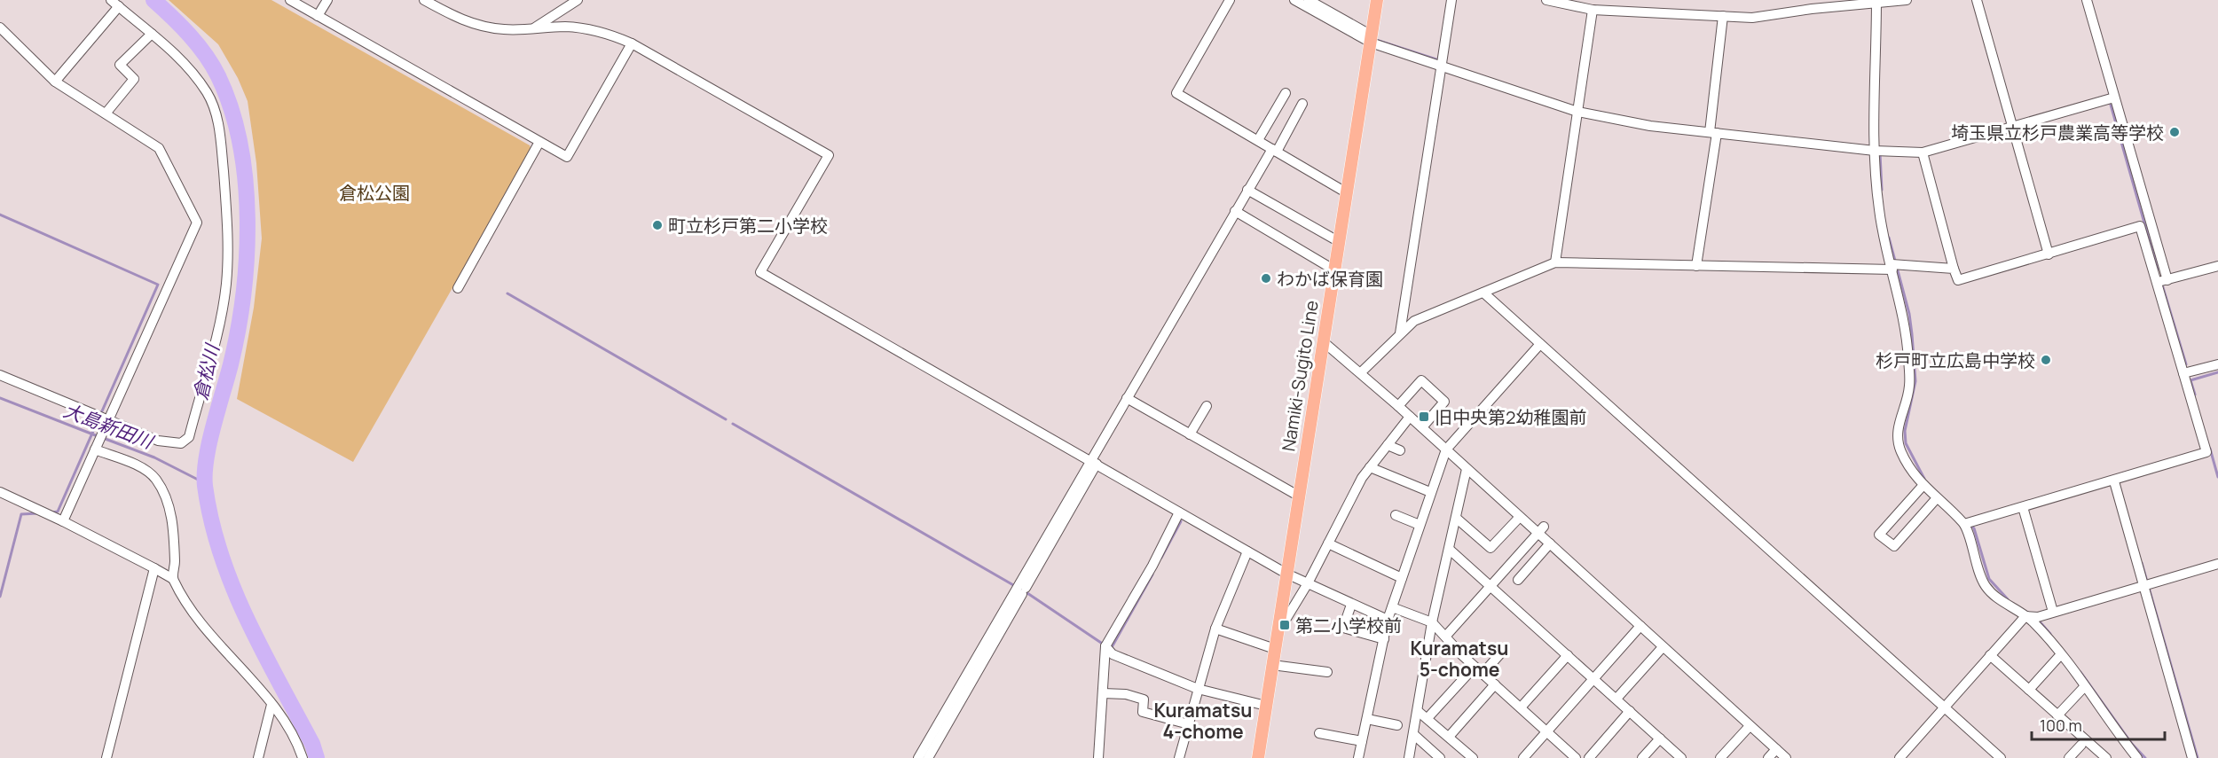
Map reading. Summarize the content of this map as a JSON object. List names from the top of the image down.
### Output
{
  "streets": {
    "main road": ["Namiki-Sugito Line"]
  },
  "districts": ["Kuramatsu 5-chome", "Kuramatsu 4-chome"],
  "water": ["倉松川", "大島新田川"],
  "parks": ["倉松公園"],
  "places": {
    "other": [
      "埼玉県立杉戸農業高等学校",
      "町立杉戸第二小学校",
      "わかば保育園",
      "杉戸町立広島中学校"
    ],
    "transit": ["旧中央第2幼稚園前", "第二小学校前"]
  },
  "scale_bar": "100 m"
}
